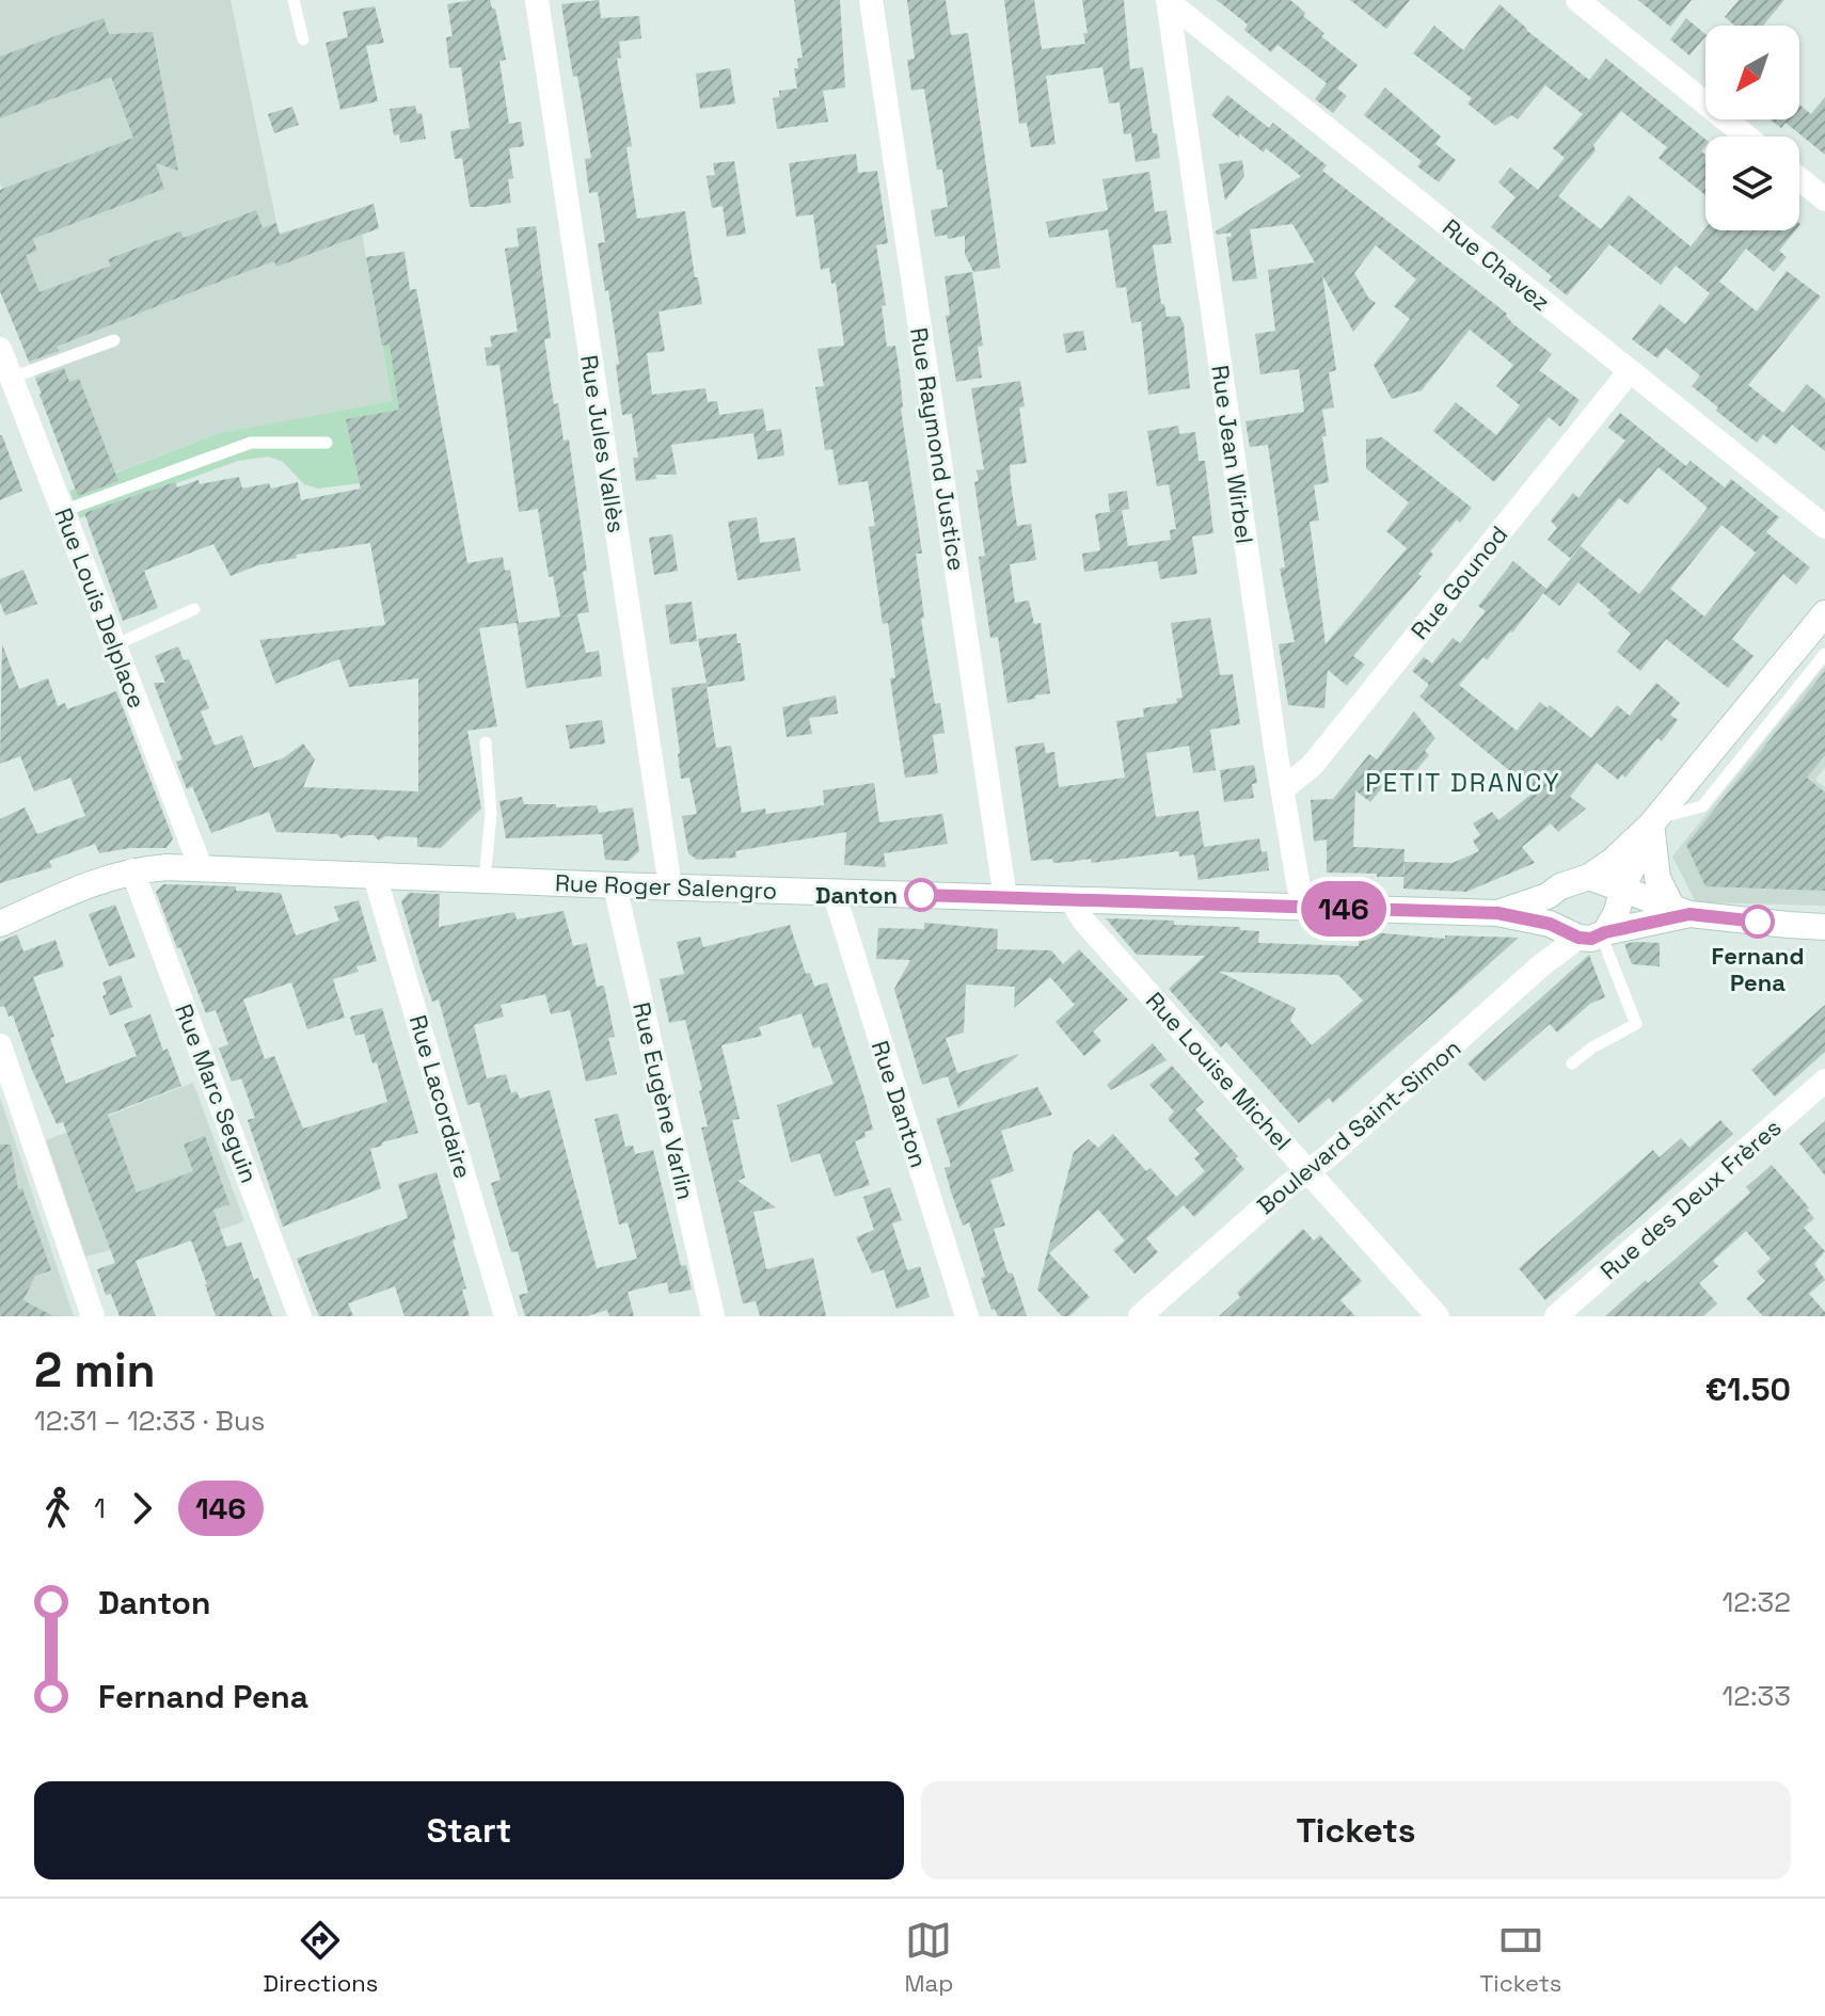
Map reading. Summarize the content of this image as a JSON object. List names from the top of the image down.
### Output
{
  "streets": {
    "main road": ["Rue Roger Salengro"],
    "street": [
      "Rue Chavez",
      "Rue Jules Vallès",
      "Rue Raymond Justice",
      "Rue Jean Wirbel",
      "Rue Gounod",
      "Rue Louis Delplace",
      "Rue Louise Michel",
      "Rue Marc Seguin",
      "Rue Lacordaire",
      "Rue Eugène Varlin",
      "Rue Danton",
      "Boulevard Saint-Simon",
      "Rue des Deux Frères"
    ]
  },
  "crossings": [
    ["Rue Chavez", "Rue Jean Wirbel"],
    ["Rue Chavez", "Rue Gounod"],
    ["Rue Jules Vallès", "Rue Roger Salengro"],
    ["Rue Raymond Justice", "Rue Roger Salengro"],
    ["Rue Jean Wirbel", "Rue Gounod"],
    ["Rue Jean Wirbel", "Rue Roger Salengro"],
    ["Rue Louis Delplace", "Rue Roger Salengro"],
    ["Rue Roger Salengro", "Rue Louise Michel"],
    ["Rue Roger Salengro", "Rue Marc Seguin"],
    ["Rue Roger Salengro", "Rue Lacordaire"],
    ["Rue Roger Salengro", "Rue Eugène Varlin"],
    ["Rue Roger Salengro", "Rue Danton"],
    ["Rue Roger Salengro", "Boulevard Saint-Simon"],
    ["Rue Louise Michel", "Boulevard Saint-Simon"]
  ],
  "districts": ["PETIT DRANCY"],
  "places": ["Danton", "Fernand Pena"],
  "lines": ["bus line 146"],
  "north": "bottom left",
  "page": {
    "on_map": "146",
    "heading": ["2 min", "12:31 – 12:33 · Bus", "€1.50"],
    "legs": ["1", "146"],
    "list": [
      {
        "name": "Danton",
        "value": "12:32"
      },
      {
        "name": "Fernand Pena",
        "value": "12:33"
      }
    ],
    "buttons": ["Start", "Tickets"],
    "tabs": ["Directions", "Map", "Tickets"]
  }
}
